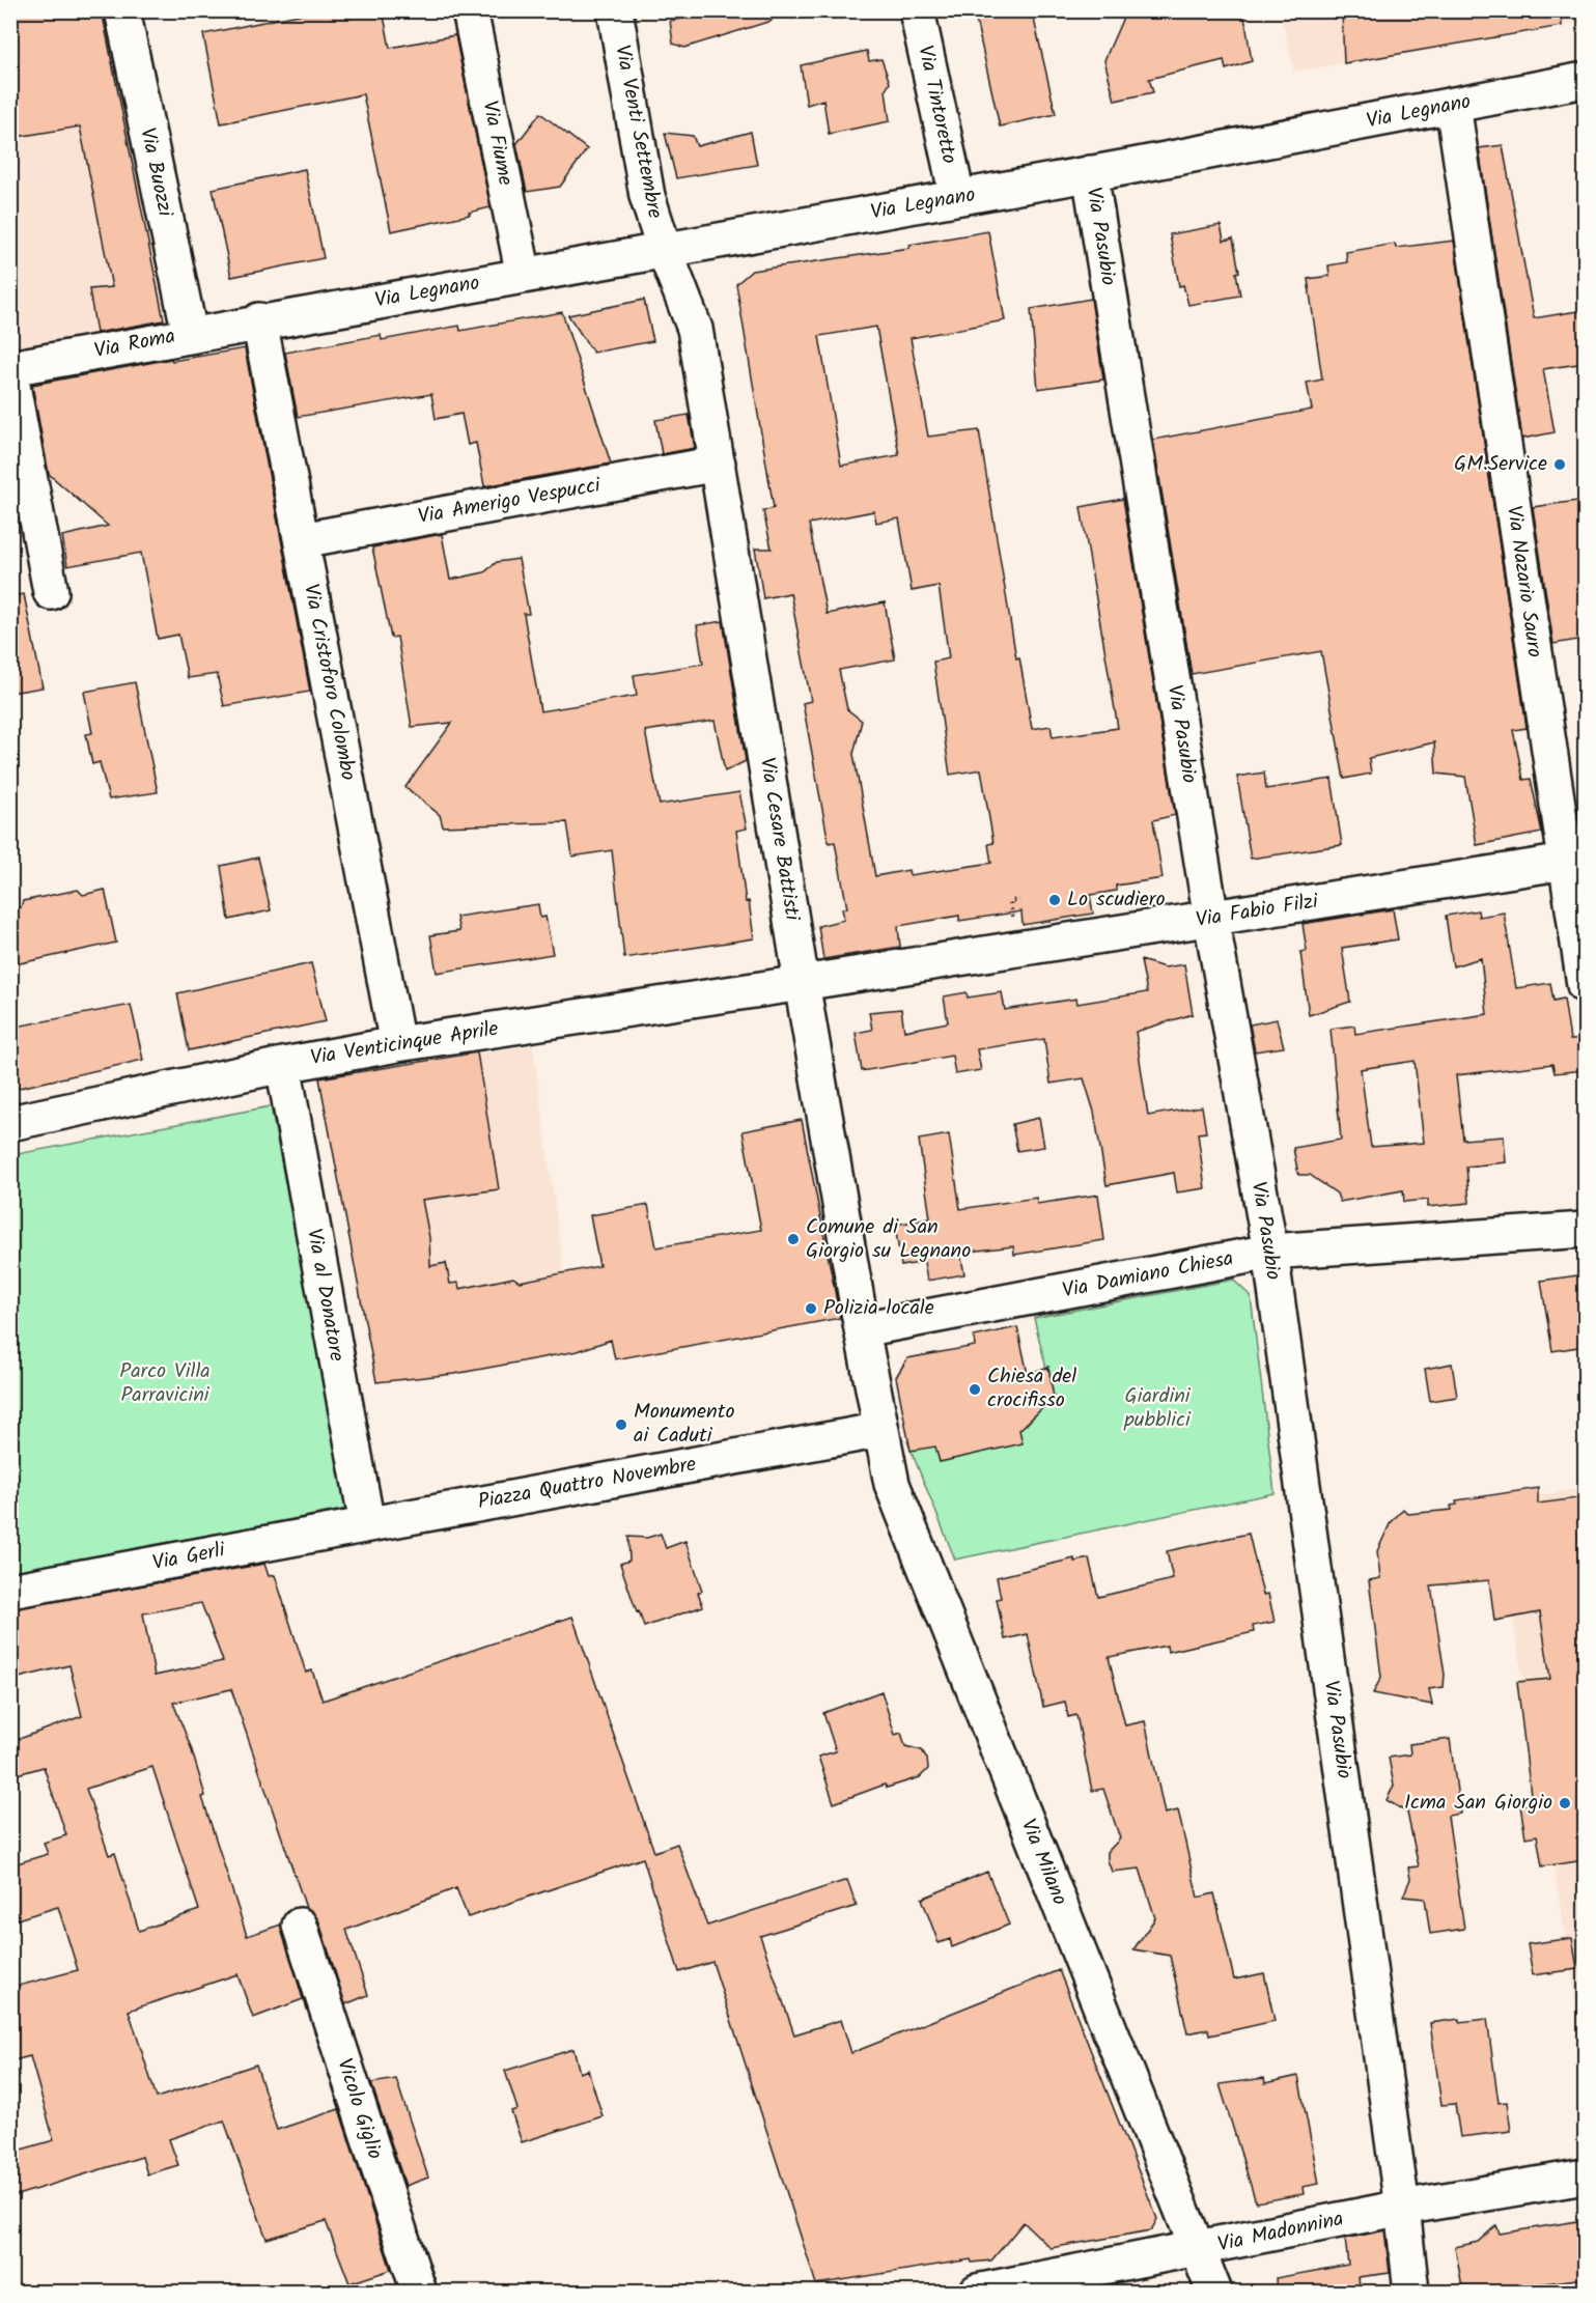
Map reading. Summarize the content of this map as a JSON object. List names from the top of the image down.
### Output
{
  "streets": {
    "street": [
      "Via Tintoretto",
      "Via Legnano",
      "Via Venti Settembre",
      "Via Fiume",
      "Via Buozzi",
      "Via Pasubio",
      "Via Roma",
      "Via Amerigo Vespucci",
      "Via Nazario Sauro",
      "Via Cristoforo Colombo",
      "Via Cesare Battisti",
      "Via Fabio Filzi",
      "Via Venticinque Aprile",
      "Via Damiano Chiesa",
      "Via al Donatore",
      "Piazza Quattro Novembre",
      "Via Gerli",
      "Via Milano",
      "Vicolo Giglio",
      "Via Madonnina"
    ]
  },
  "crossings": [
    ["Via Tintoretto", "Via Legnano"],
    ["Via Legnano", "Via Venti Settembre"],
    ["Via Legnano", "Via Fiume"],
    ["Via Legnano", "Via Pasubio"],
    ["Via Legnano", "Via Roma"],
    ["Via Legnano", "Via Nazario Sauro"],
    ["Via Legnano", "Via Cristoforo Colombo"],
    ["Via Legnano", "Via Cesare Battisti"],
    ["Via Venti Settembre", "Via Cesare Battisti"],
    ["Via Buozzi", "Via Roma"],
    ["Via Pasubio", "Via Fabio Filzi"],
    ["Via Pasubio", "Via Damiano Chiesa"],
    ["Via Pasubio", "Via Madonnina"],
    ["Via Roma", "Via Cristoforo Colombo"],
    ["Via Amerigo Vespucci", "Via Cristoforo Colombo"],
    ["Via Amerigo Vespucci", "Via Cesare Battisti"],
    ["Via Nazario Sauro", "Via Fabio Filzi"],
    ["Via Cristoforo Colombo", "Via Venticinque Aprile"],
    ["Via Cesare Battisti", "Via Fabio Filzi"],
    ["Via Cesare Battisti", "Via Venticinque Aprile"],
    ["Via Cesare Battisti", "Via Damiano Chiesa"],
    ["Via Cesare Battisti", "Piazza Quattro Novembre"],
    ["Via Cesare Battisti", "Via Milano"],
    ["Via Fabio Filzi", "Via Venticinque Aprile"],
    ["Via Venticinque Aprile", "Via al Donatore"],
    ["Via al Donatore", "Piazza Quattro Novembre"],
    ["Via al Donatore", "Via Gerli"],
    ["Piazza Quattro Novembre", "Via Gerli"],
    ["Piazza Quattro Novembre", "Via Milano"],
    ["Via Milano", "Via Madonnina"]
  ],
  "parks": ["Parco Villa Parravicini", "Giardini pubblici"],
  "places": [
    "GM.Service",
    "Lo scudiero",
    "Comune di San Giorgio su Legnano",
    "Polizia locale",
    "Chiesa del crocifisso",
    "Monumento ai Caduti",
    "Icma San Giorgio"
  ]
}
